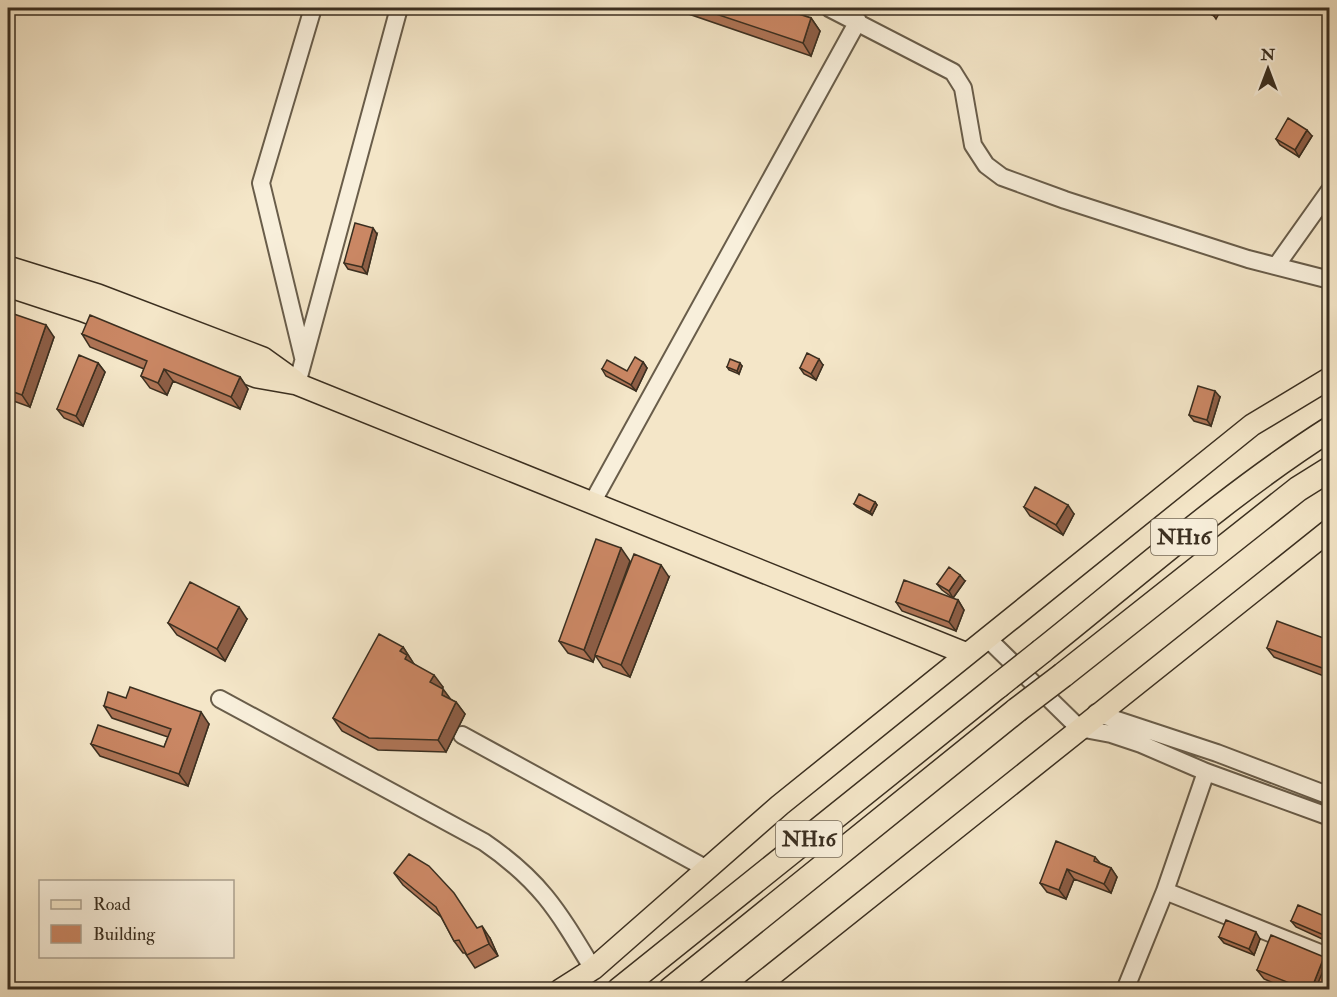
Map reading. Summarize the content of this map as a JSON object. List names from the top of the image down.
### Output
{
  "streets": {
    "highway": ["NH16"]
  },
  "legend": ["Road", "Building"],
  "north": "top"
}
